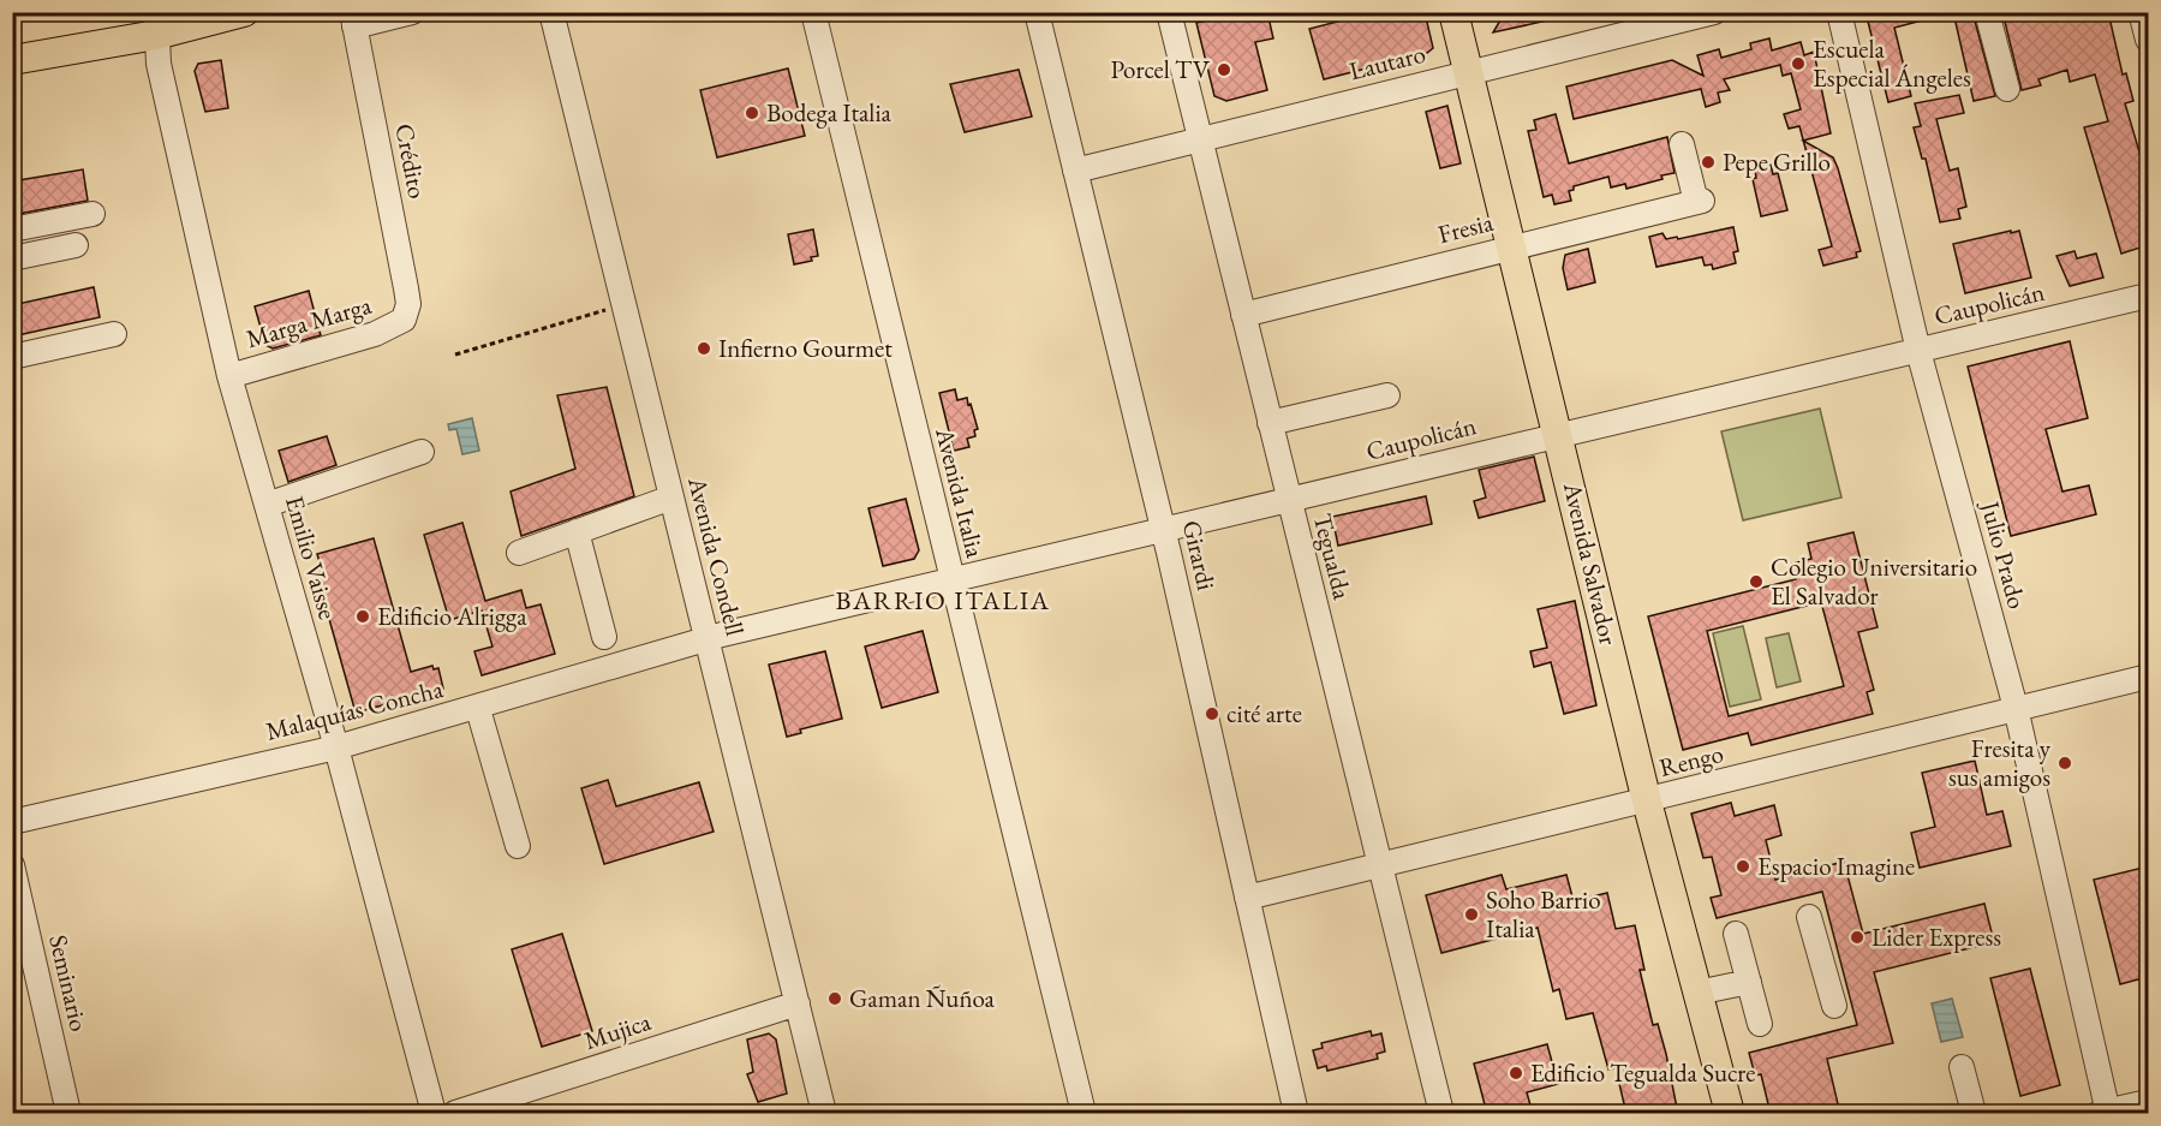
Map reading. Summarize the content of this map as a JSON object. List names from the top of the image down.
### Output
{
  "streets": {
    "main road": ["Avenida Salvador"],
    "street": [
      "Lautaro",
      "Crédito",
      "Fresia",
      "Caupolicán",
      "Marga Marga",
      "Avenida Italia",
      "Girardi",
      "Julio Prado",
      "Avenida Condell",
      "Tegualda",
      "Emilio Vaisse",
      "Malaquías Concha",
      "Rengo",
      "Seminario",
      "Mujica"
    ]
  },
  "crossings": [
    ["Lautaro", "Girardi"],
    ["Lautaro", "Tegualda"],
    ["Lautaro", "Avenida Salvador"],
    ["Crédito", "Marga Marga"],
    ["Fresia", "Tegualda"],
    ["Fresia", "Avenida Salvador"],
    ["Caupolicán", "Avenida Italia"],
    ["Caupolicán", "Girardi"],
    ["Caupolicán", "Julio Prado"],
    ["Caupolicán", "Avenida Condell"],
    ["Caupolicán", "Tegualda"],
    ["Caupolicán", "Avenida Salvador"],
    ["Caupolicán", "Malaquías Concha"],
    ["Marga Marga", "Emilio Vaisse"],
    ["Girardi", "Rengo"],
    ["Julio Prado", "Rengo"],
    ["Avenida Condell", "Malaquías Concha"],
    ["Avenida Condell", "Mujica"],
    ["Tegualda", "Rengo"],
    ["Emilio Vaisse", "Malaquías Concha"],
    ["Avenida Salvador", "Rengo"]
  ],
  "districts": ["BARRIO ITALIA"],
  "places": [
    "Escuela Especial Ángeles",
    "Porcel TV",
    "Bodega Italia",
    "Pepe Grillo",
    "Infierno Gourmet",
    "Colegio Universitario El Salvador",
    "Edificio Alrigga",
    "cité arte",
    "Fresita y sus amigos",
    "Espacio Imagine",
    "Soho Barrio Italia",
    "Lider Express",
    "Gaman Ñuñoa",
    "Edificio Tegualda Sucre"
  ]
}
